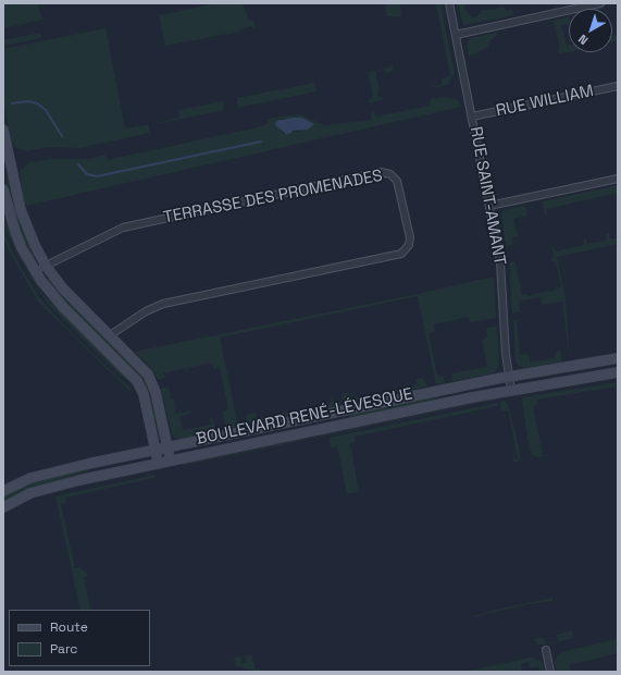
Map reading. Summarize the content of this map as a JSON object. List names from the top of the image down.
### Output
{
  "streets": {
    "main road": ["BOULEVARD RENÉ-LÉVESQUE"],
    "street": ["RUE WILLIAM", "RUE SAINT-AMANT", "TERRASSE DES PROMENADES"]
  },
  "crossings": [
    ["RUE WILLIAM", "RUE SAINT-AMANT"],
    ["RUE SAINT-AMANT", "BOULEVARD RENÉ-LÉVESQUE"]
  ],
  "legend": ["Route", "Parc"],
  "north": "bottom left"
}
